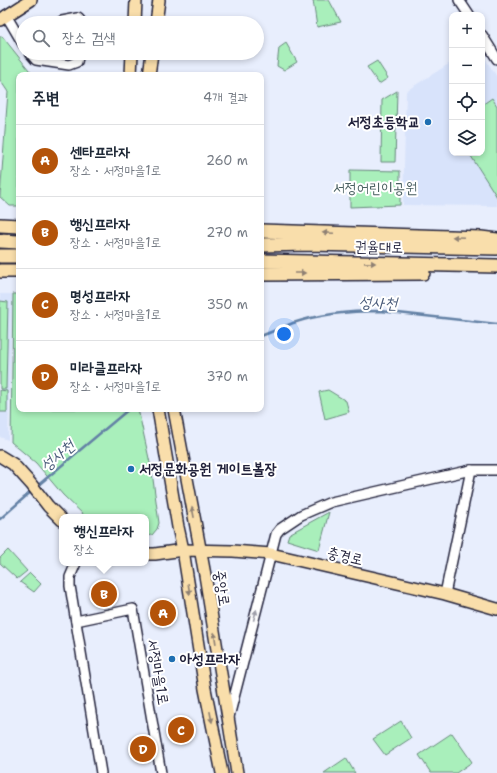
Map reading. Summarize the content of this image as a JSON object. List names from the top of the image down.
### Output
{
  "streets": {
    "highway": ["권율대로"],
    "main road": ["충경로", "중앙로"],
    "street": ["서정마을1로"]
  },
  "crossings": [
    ["충경로", "중앙로"]
  ],
  "water": ["성사천"],
  "parks": ["서정어린이공원"],
  "places": ["서정초등학교", "서정문화공원 게이트볼장", "아성프라자"],
  "page": {
    "map_buttons": ["+", "−"],
    "search": "장소 검색",
    "heading": ["주변", "4개 결과"],
    "list": [
      {
        "mark": "A",
        "name": "센타프라자",
        "note": "장소 · 서정마을1로",
        "value": "260 m"
      },
      {
        "mark": "B",
        "name": "행신프라자",
        "note": "장소 · 서정마을1로",
        "value": "270 m"
      },
      {
        "mark": "C",
        "name": "명성프라자",
        "note": "장소 · 서정마을1로",
        "value": "350 m"
      },
      {
        "mark": "D",
        "name": "미라클프라자",
        "note": "장소 · 서정마을1로",
        "value": "370 m"
      }
    ],
    "popup": ["행신프라자", "장소"],
    "pins": [
      "B",
      "A",
      "C",
      "D"
    ]
  }
}
